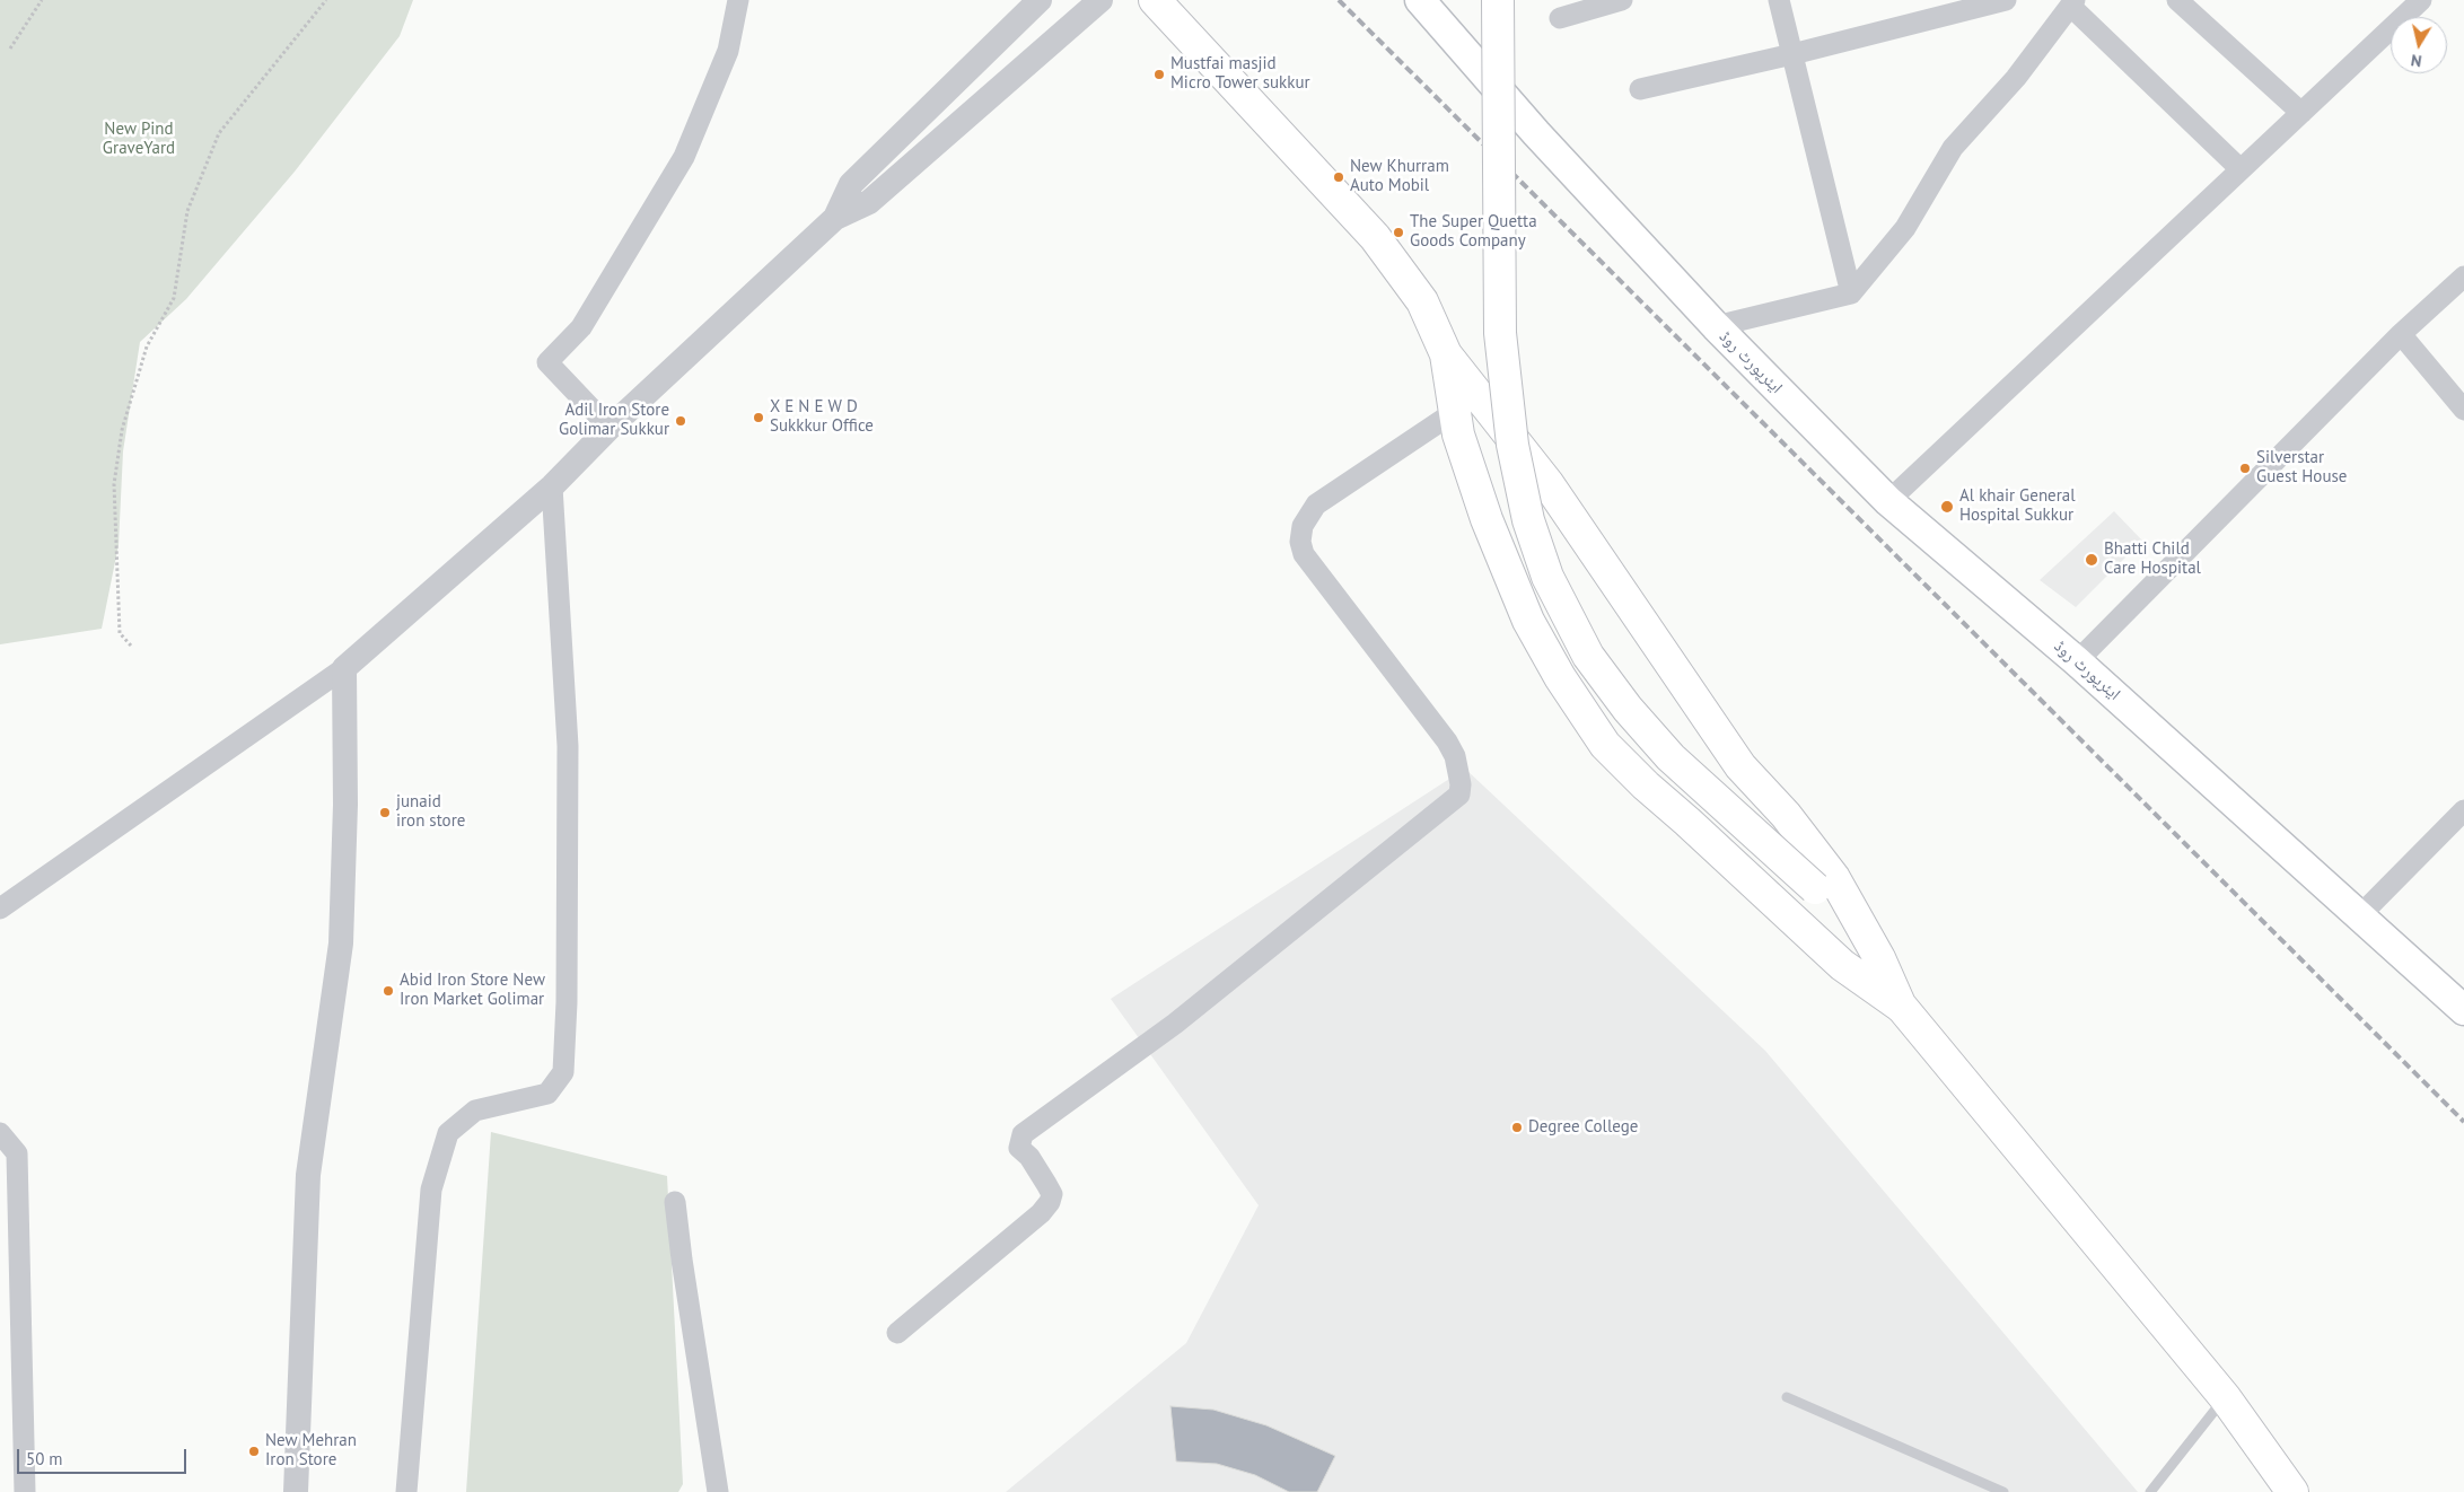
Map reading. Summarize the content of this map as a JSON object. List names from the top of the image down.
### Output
{
  "streets": {
    "main road": ["ایئرپورٹ روڈ"]
  },
  "parks": ["New Pind GraveYard"],
  "places": [
    "Mustfai masjid Micro Tower sukkur",
    "New Khurram Auto Mobil",
    "The Super Quetta Goods Company",
    "X E N E W D Sukkkur Office",
    "Adil Iron Store Golimar Sukkur",
    "Silverstar Guest House",
    "Al khair General Hospital Sukkur",
    "Bhatti Child Care Hospital",
    "junaid iron store",
    "Abid Iron Store New Iron Market Golimar",
    "Degree College",
    "New Mehran Iron Store"
  ],
  "scale_bar": "50 m",
  "north": "bottom"
}
